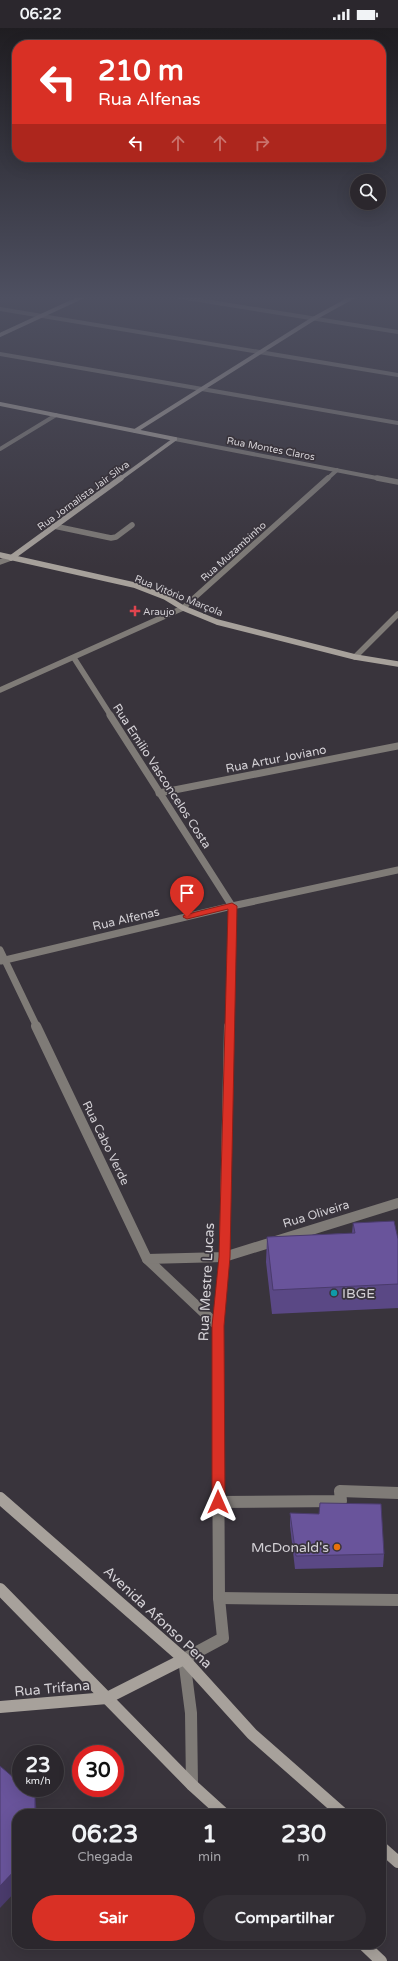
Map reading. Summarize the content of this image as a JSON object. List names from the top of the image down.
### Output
{
  "streets": {
    "street": [
      "Rua Montes Claros",
      "Rua Jornalista Jair Silva",
      "Rua Muzambinho",
      "Rua Vitório Marçola",
      "Rua Artur Joviano",
      "Rua Emilio Vasconcelos Costa",
      "Rua Alfenas",
      "Rua Cabo Verde",
      "Rua Oliveira",
      "Rua Mestre Lucas",
      "Avenida Afonso Pena",
      "Rua Trifana"
    ]
  },
  "crossings": [
    ["Rua Montes Claros", "Rua Jornalista Jair Silva"],
    ["Rua Montes Claros", "Rua Muzambinho"],
    ["Rua Jornalista Jair Silva", "Rua Vitório Marçola"],
    ["Rua Muzambinho", "Rua Vitório Marçola"],
    ["Rua Muzambinho", "Rua Emilio Vasconcelos Costa"],
    ["Rua Artur Joviano", "Rua Emilio Vasconcelos Costa"],
    ["Rua Emilio Vasconcelos Costa", "Rua Alfenas"],
    ["Rua Emilio Vasconcelos Costa", "Rua Mestre Lucas"],
    ["Rua Alfenas", "Rua Cabo Verde"],
    ["Rua Alfenas", "Rua Mestre Lucas"],
    ["Rua Cabo Verde", "Rua Oliveira"],
    ["Rua Cabo Verde", "Rua Mestre Lucas"],
    ["Rua Oliveira", "Rua Mestre Lucas"],
    ["Rua Mestre Lucas", "Avenida Afonso Pena"],
    ["Rua Mestre Lucas", "Rua Trifana"]
  ],
  "places": {
    "health": ["Araujo"],
    "other": ["IBGE", "McDonald's"]
  },
  "page": {
    "status": "06:22",
    "turn": ["210 m", "Rua Alfenas"],
    "speed": "23 km/h",
    "limit": "30",
    "eta": [
      "06:23",
      "Chegada",
      "1",
      "min",
      "230",
      "m"
    ],
    "buttons": ["Sair", "Compartilhar"]
  }
}
